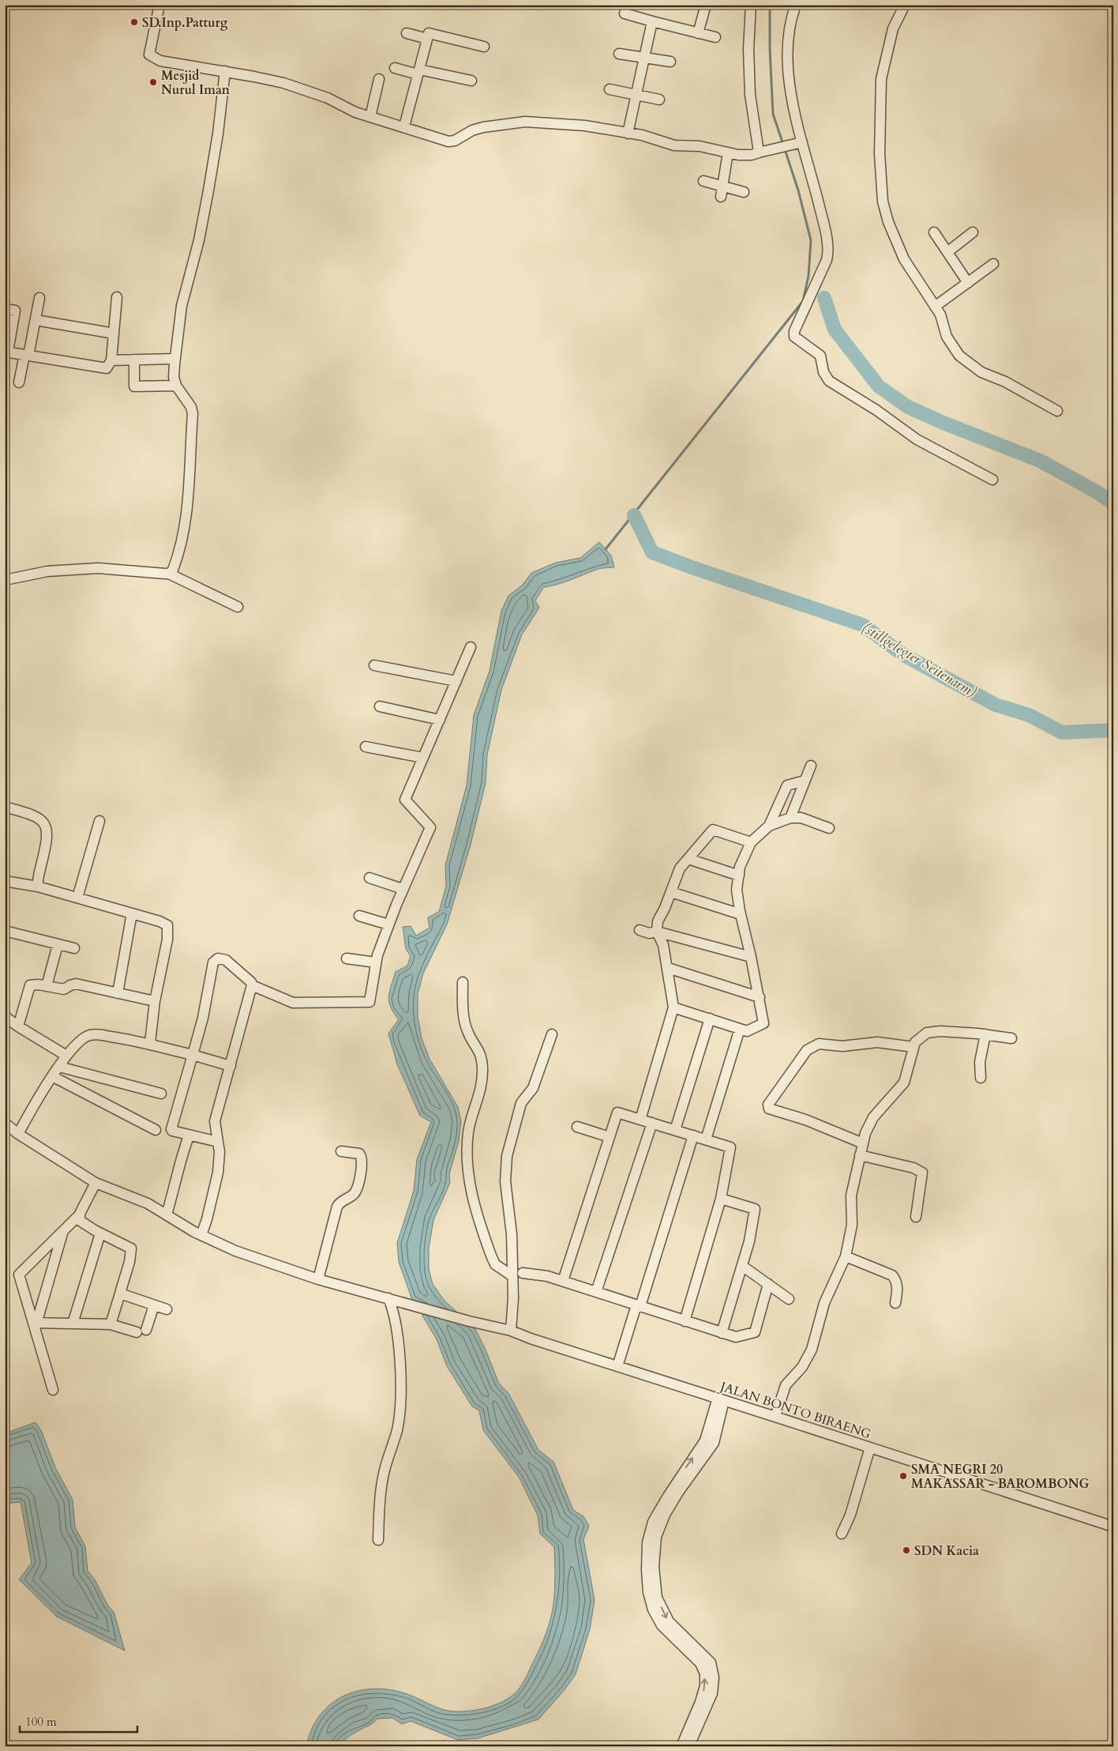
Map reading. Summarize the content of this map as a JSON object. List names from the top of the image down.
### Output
{
  "streets": {
    "street": ["JALAN BONTO BIRAENG"]
  },
  "water": ["(stillgelegter Seitenarm)"],
  "places": [
    "SD.Inp.Patturg",
    "Mesjid Nurul Iman",
    "SMA NEGRI 20 MAKASSAR - BAROMBONG",
    "SDN Kacia"
  ],
  "scale_bar": "100 m"
}
